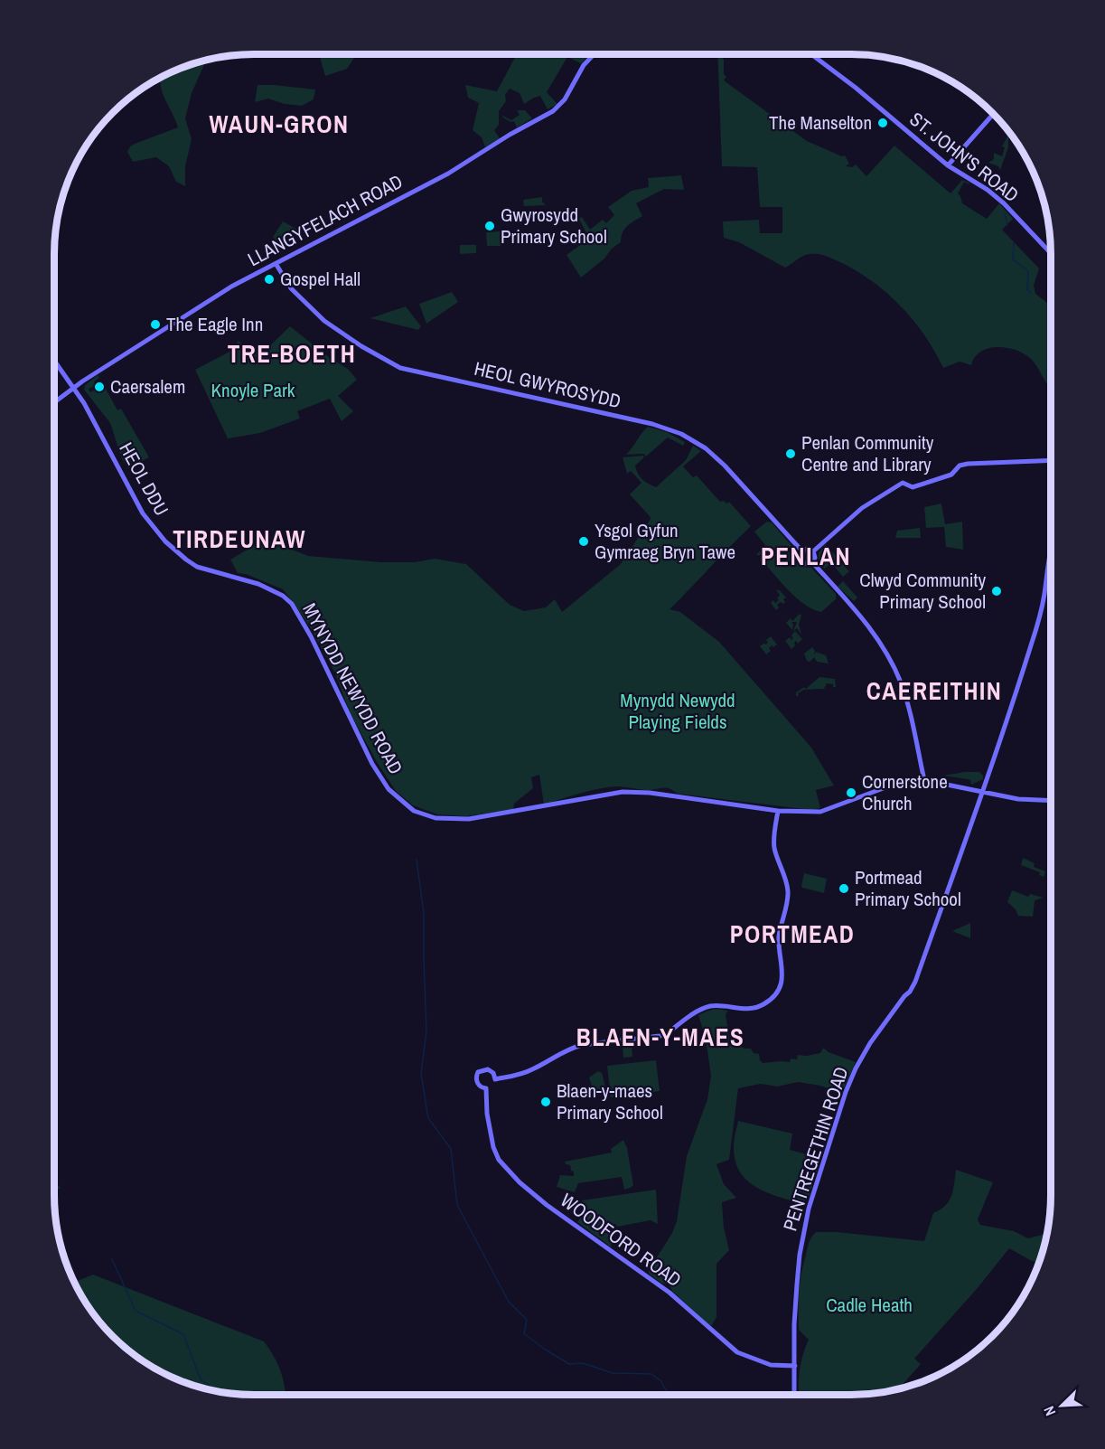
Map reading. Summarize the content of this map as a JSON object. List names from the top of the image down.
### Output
{
  "streets": {
    "street": [
      "ST. JOHN'S ROAD",
      "LLANGYFELACH ROAD",
      "HEOL GWYROSYDD",
      "HEOL DDU",
      "MYNYDD NEWYDD ROAD",
      "PENTREGETHIN ROAD",
      "WOODFORD ROAD"
    ]
  },
  "crossings": [
    ["LLANGYFELACH ROAD", "HEOL GWYROSYDD"],
    ["LLANGYFELACH ROAD", "HEOL DDU"],
    ["HEOL DDU", "MYNYDD NEWYDD ROAD"],
    ["MYNYDD NEWYDD ROAD", "PENTREGETHIN ROAD"],
    ["PENTREGETHIN ROAD", "WOODFORD ROAD"]
  ],
  "districts": [
    "WAUN-GRON",
    "TRE-BOETH",
    "TIRDEUNAW",
    "PENLAN",
    "CAEREITHIN",
    "PORTMEAD",
    "BLAEN-Y-MAES"
  ],
  "parks": ["Knoyle Park", "Mynydd Newydd Playing Fields", "Cadle Heath"],
  "places": [
    "The Manselton",
    "Gwyrosydd Primary School",
    "Gospel Hall",
    "The Eagle Inn",
    "Caersalem",
    "Penlan Community Centre and Library",
    "Ysgol Gyfun Gymraeg Bryn Tawe",
    "Clwyd Community Primary School",
    "Cornerstone Church",
    "Portmead Primary School",
    "Blaen-y-maes Primary School"
  ],
  "north": "bottom left"
}
